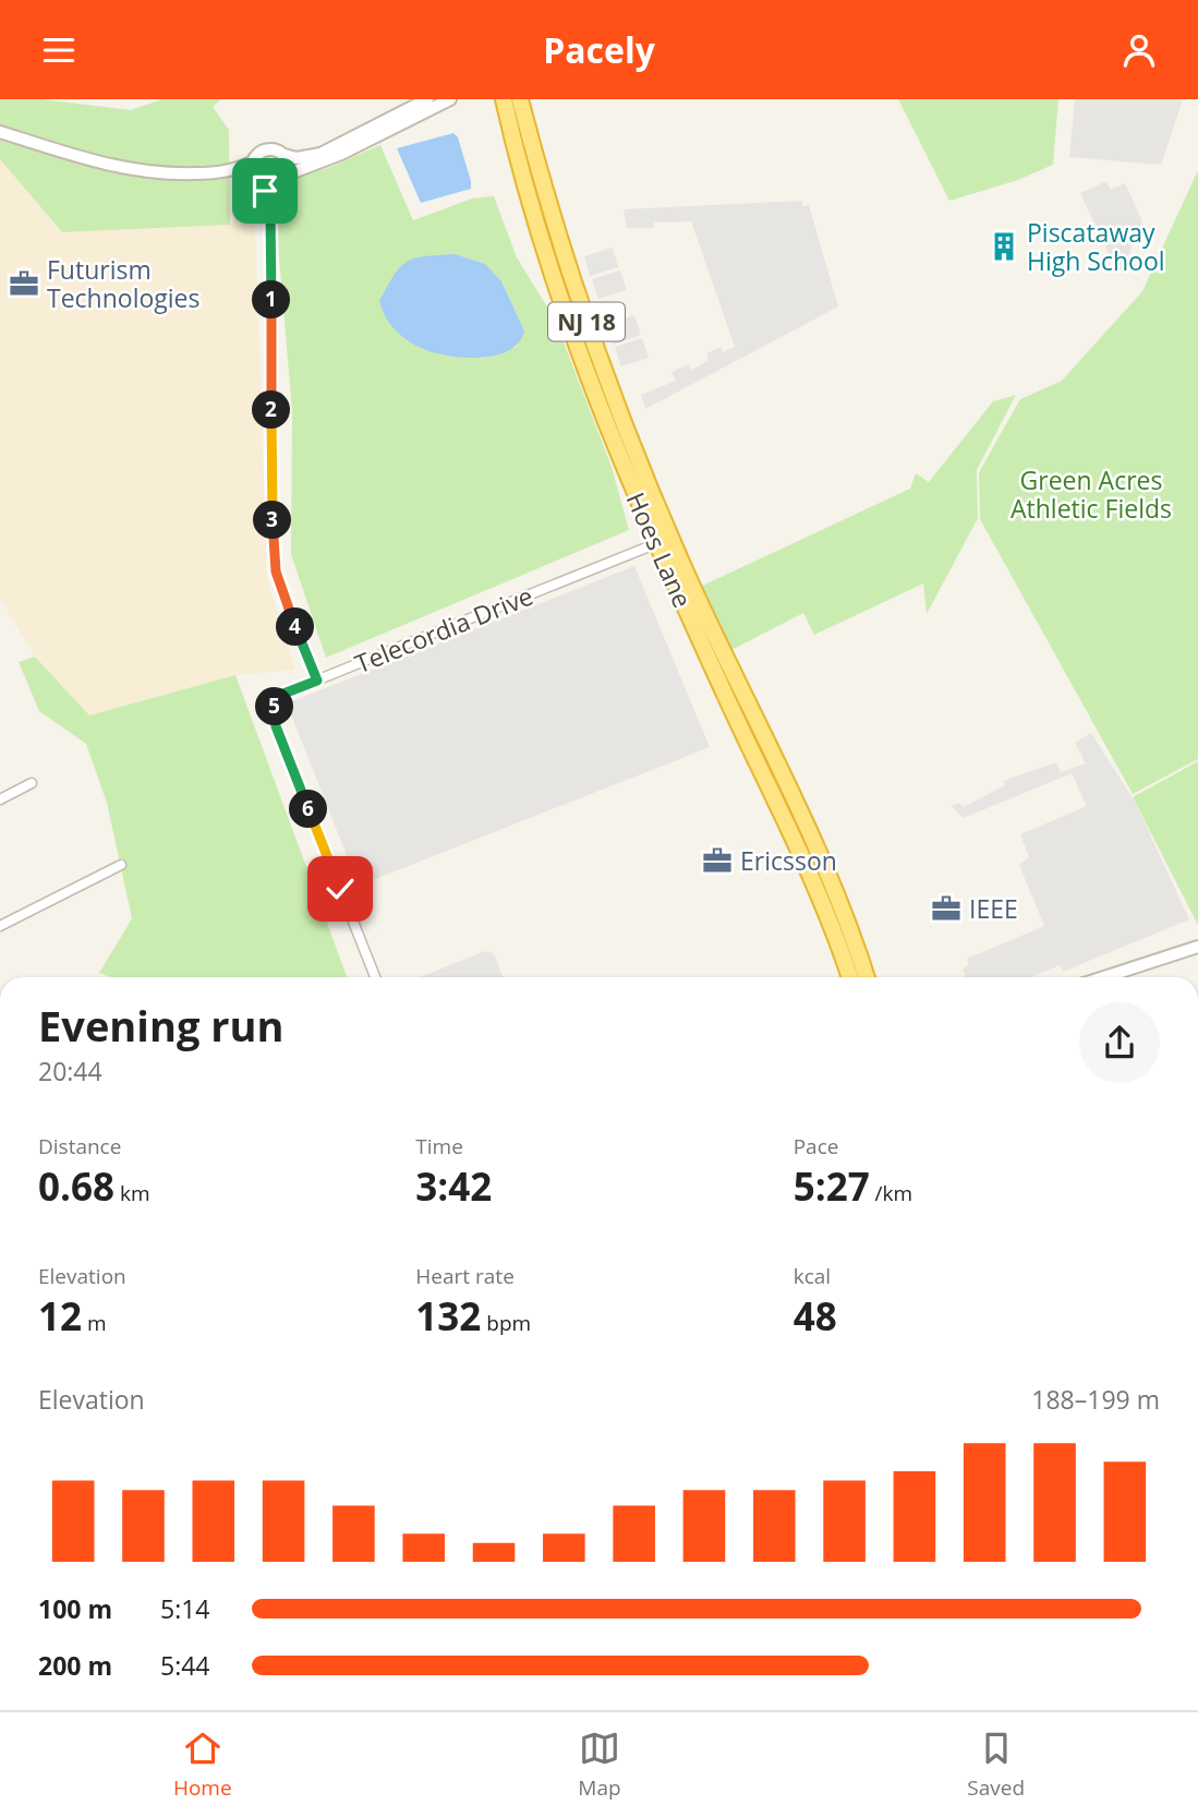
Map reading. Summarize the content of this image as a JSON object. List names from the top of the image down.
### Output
{
  "streets": {
    "highway": ["NJ 18", "Hoes Lane"],
    "street": ["Telecordia Drive"]
  },
  "crossings": [
    ["Hoes Lane", "Telecordia Drive"]
  ],
  "parks": ["Green Acres Athletic Fields"],
  "places": {
    "building": ["Piscataway High School"],
    "office": ["Futurism Technologies", "Ericsson", "IEEE"]
  },
  "page": {
    "header": "Pacely",
    "pins": [
      "1",
      "2",
      "3",
      "4",
      "5",
      "6"
    ],
    "heading": ["Evening run", "20:44"],
    "stats": [
      ["Distance", "0.68 km"],
      ["Time", "3:42"],
      ["Pace", "5:27 /km"],
      ["Elevation", "12 m"],
      ["Heart rate", "132 bpm"],
      ["kcal", "48"]
    ],
    "chart": ["Elevation", "188–199 m"],
    "list": [
      {
        "name": "100 m",
        "note": "5:14"
      },
      {
        "name": "200 m",
        "note": "5:44"
      }
    ],
    "tabs": ["Home", "Map", "Saved"]
  }
}
